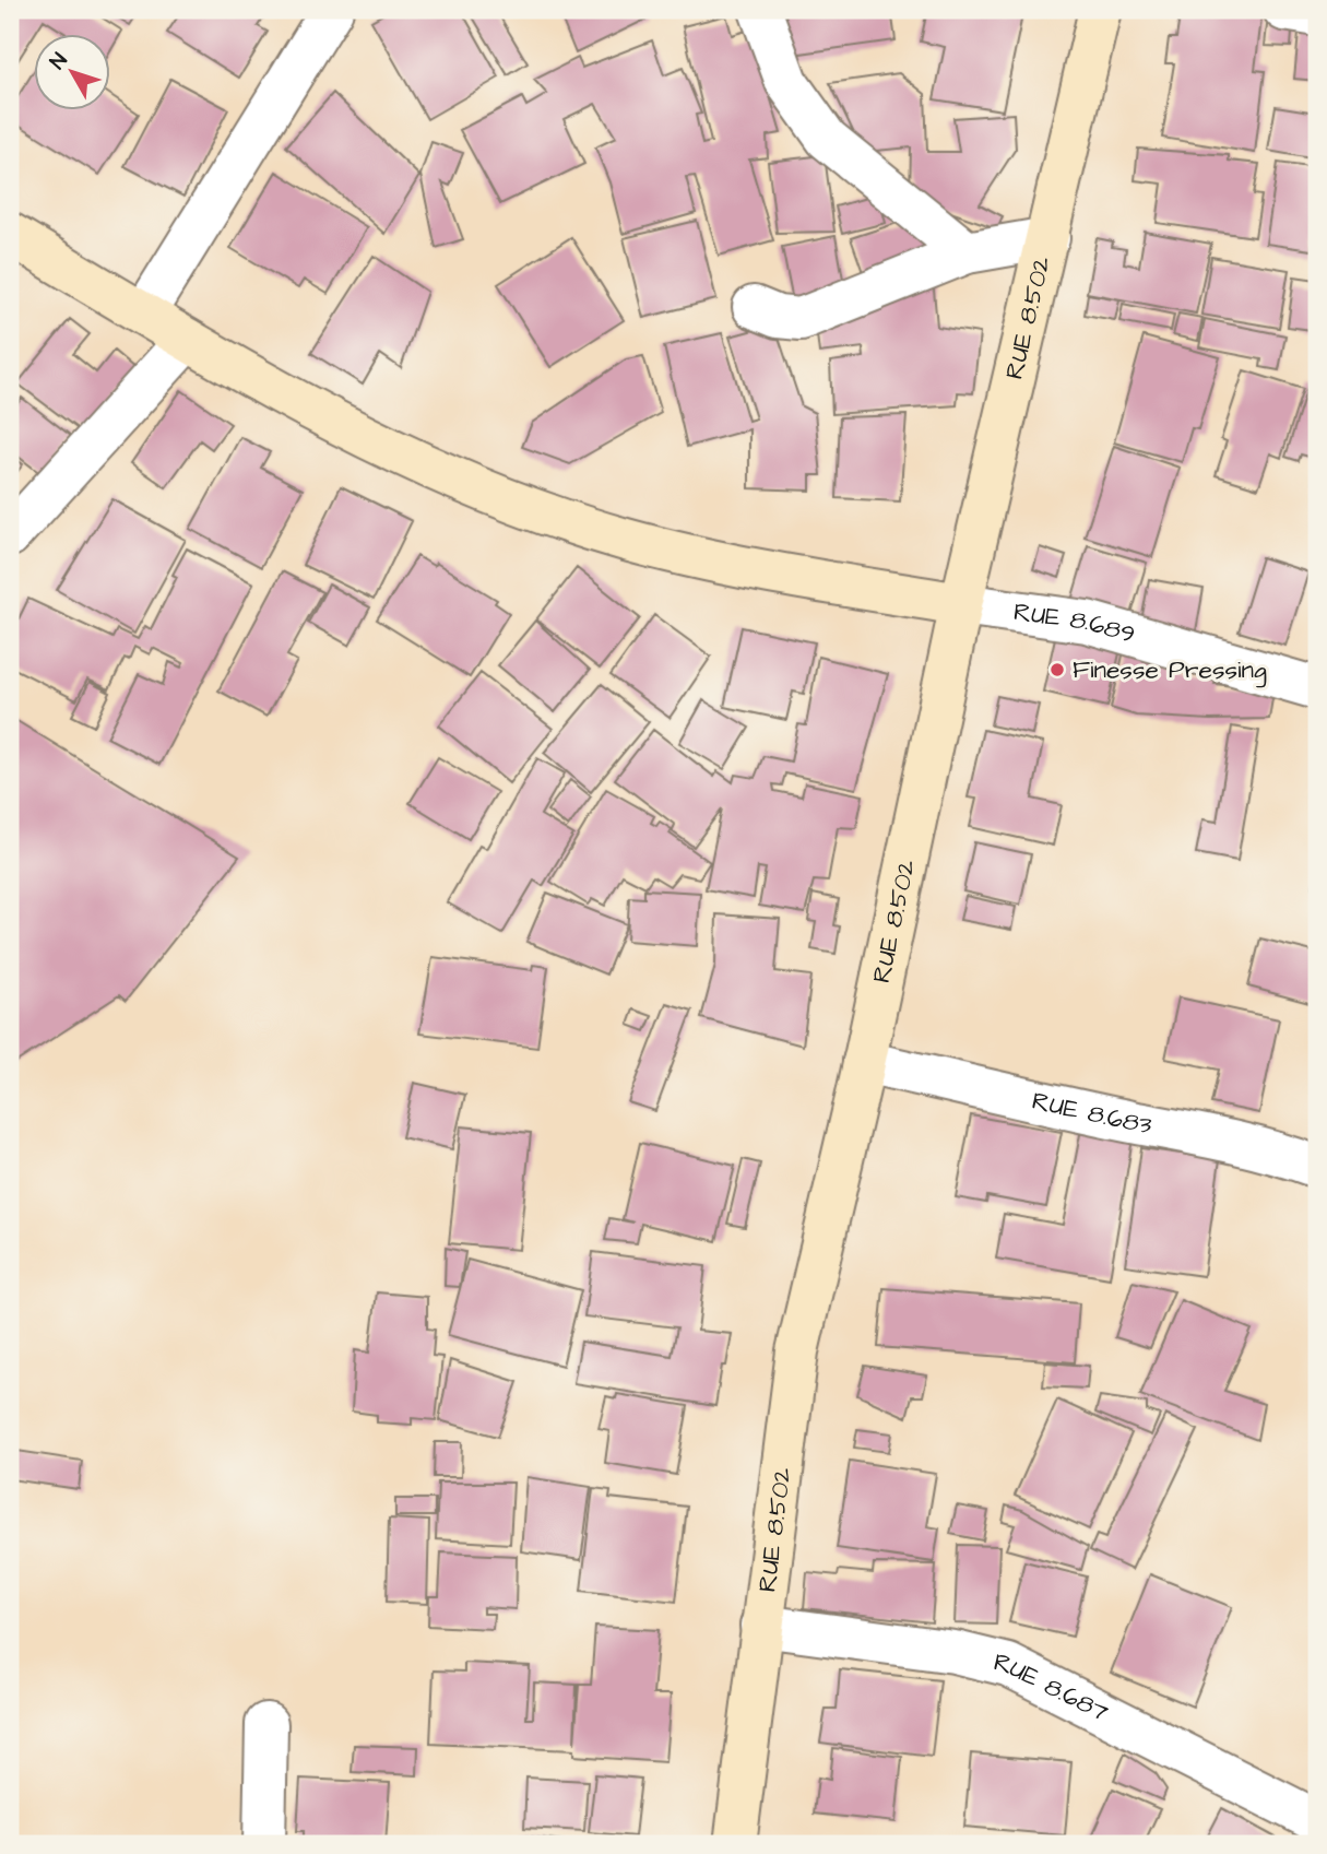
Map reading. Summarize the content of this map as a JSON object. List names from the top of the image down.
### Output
{
  "streets": {
    "main road": ["RUE 8.502"],
    "street": ["RUE 8.689", "RUE 8.683", "RUE 8.687"]
  },
  "crossings": [
    ["RUE 8.502", "RUE 8.689"],
    ["RUE 8.502", "RUE 8.683"],
    ["RUE 8.502", "RUE 8.687"]
  ],
  "places": ["Finesse Pressing"],
  "north": "top left"
}
